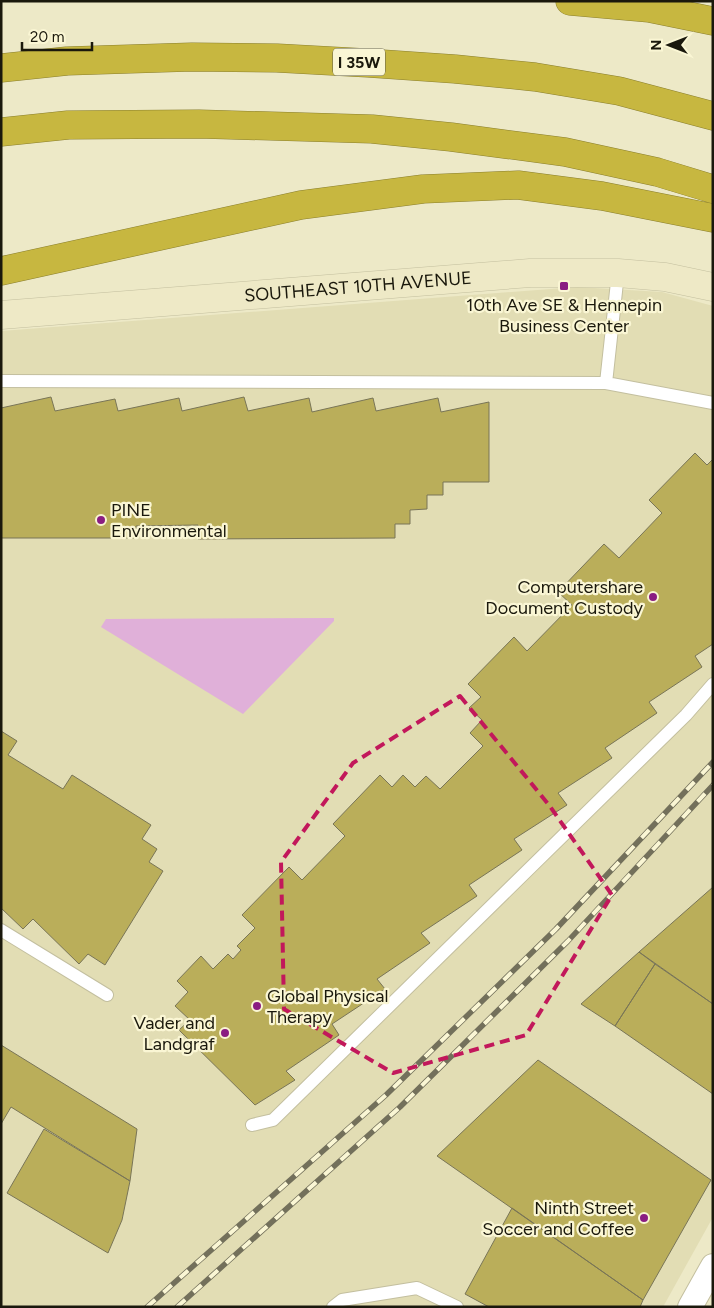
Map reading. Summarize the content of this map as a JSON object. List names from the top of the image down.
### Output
{
  "streets": {
    "highway": ["I 35W"],
    "street": ["SOUTHEAST 10TH AVENUE"]
  },
  "places": {
    "transit": ["10th Ave SE & Hennepin Business Center"],
    "other": [
      "PINE Environmental",
      "Computershare Document Custody",
      "Global Physical Therapy",
      "Vader and Landgraf",
      "Ninth Street Soccer and Coffee"
    ]
  },
  "scale_bar": "20 m",
  "north": "left"
}
